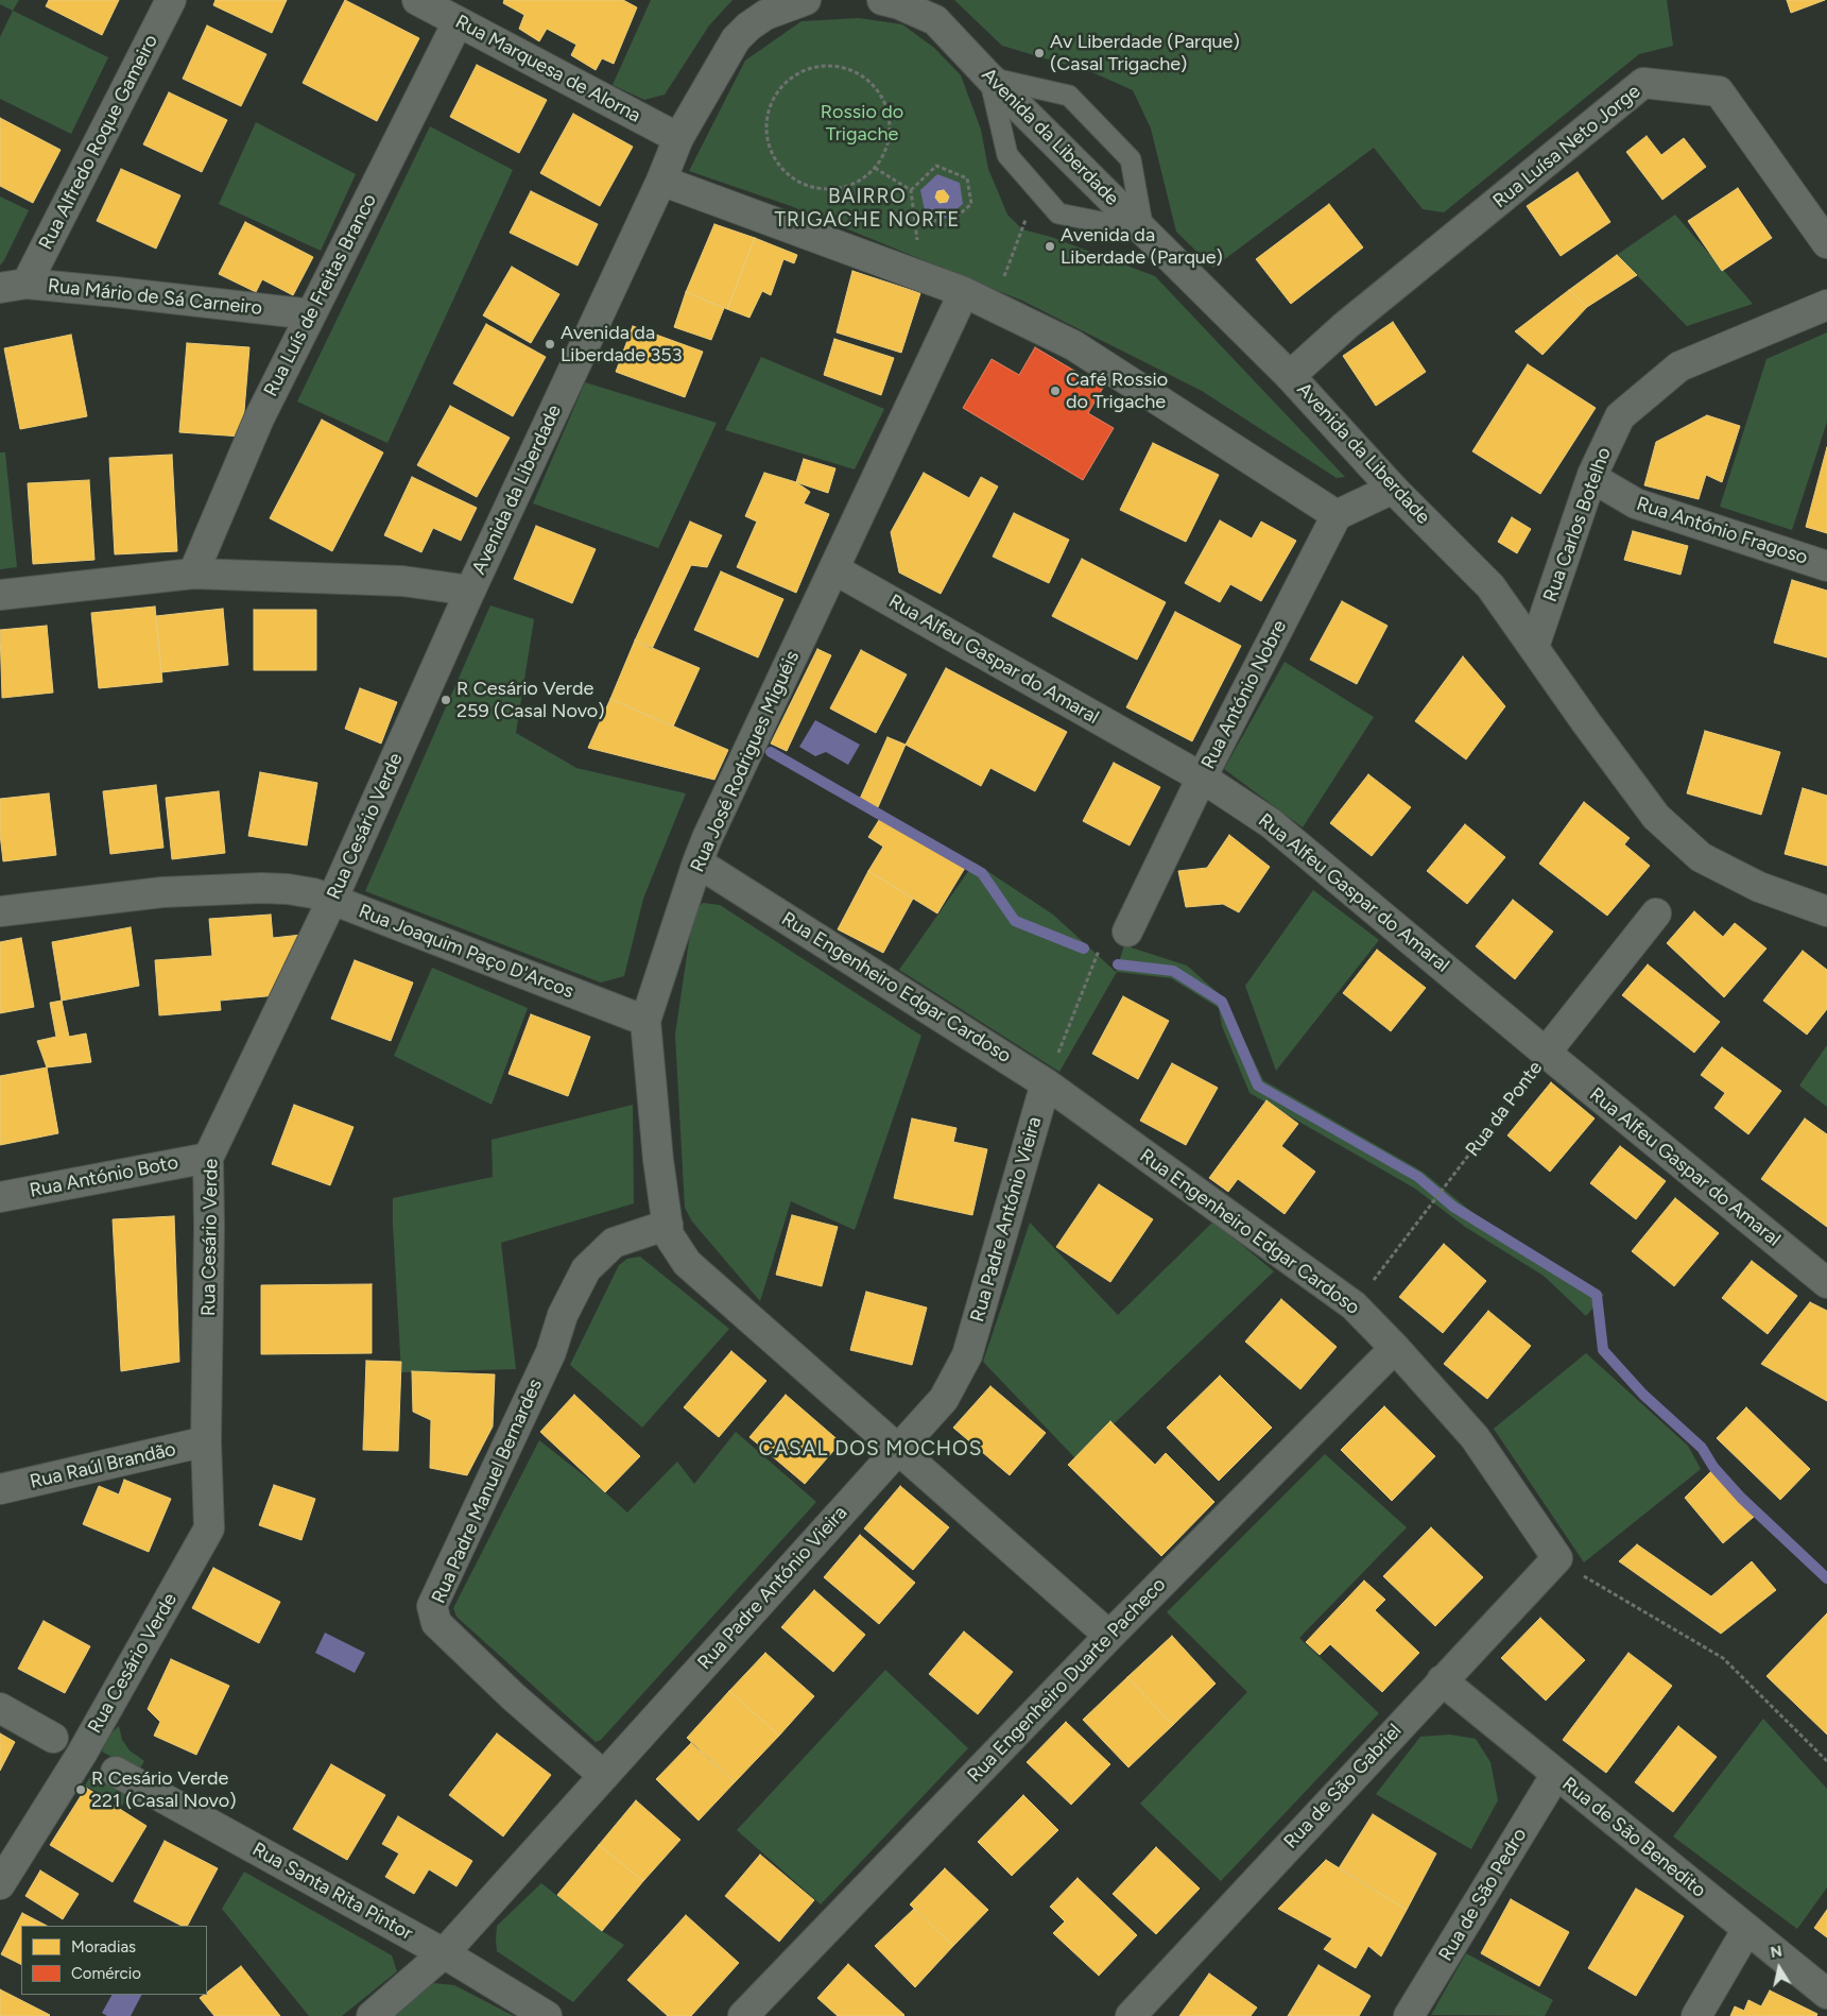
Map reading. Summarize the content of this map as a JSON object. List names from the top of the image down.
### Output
{
  "streets": {
    "street": [
      "Rua Marquesa de Alorna",
      "Avenida da Liberdade",
      "Rua Alfredo Roque Gameiro",
      "Rua Luísa Neto Jorge",
      "Rua Luís de Freitas Branco",
      "Rua Mário de Sá Carneiro",
      "Rua Carlos Botelho",
      "Rua António Fragoso",
      "Rua Alfeu Gaspar do Amaral",
      "Rua António Nobre",
      "Rua José Rodrigues Miguéis",
      "Rua Cesário Verde",
      "Rua Joaquim Paço D'Arcos",
      "Rua Engenheiro Edgar Cardoso",
      "Rua da Ponte",
      "Rua António Boto",
      "Rua Padre António Vieira",
      "Rua Raúl Brandão",
      "Rua Padre Manuel Bernardes",
      "Rua Engenheiro Duarte Pacheco",
      "Rua de São Gabriel",
      "Rua de São Benedito",
      "Rua Santa Rita Pintor",
      "Rua de São Pedro"
    ]
  },
  "crossings": [
    ["Rua Marquesa de Alorna", "Avenida da Liberdade"],
    ["Rua Marquesa de Alorna", "Rua Luís de Freitas Branco"],
    ["Avenida da Liberdade", "Rua Luísa Neto Jorge"],
    ["Avenida da Liberdade", "Rua Luís de Freitas Branco"],
    ["Avenida da Liberdade", "Rua Carlos Botelho"],
    ["Avenida da Liberdade", "Rua Cesário Verde"],
    ["Rua Alfredo Roque Gameiro", "Rua Mário de Sá Carneiro"],
    ["Rua Luís de Freitas Branco", "Rua Mário de Sá Carneiro"],
    ["Rua Carlos Botelho", "Rua António Fragoso"],
    ["Rua Alfeu Gaspar do Amaral", "Rua António Nobre"],
    ["Rua Alfeu Gaspar do Amaral", "Rua José Rodrigues Miguéis"],
    ["Rua Alfeu Gaspar do Amaral", "Rua da Ponte"],
    ["Rua José Rodrigues Miguéis", "Rua Joaquim Paço D'Arcos"],
    ["Rua José Rodrigues Miguéis", "Rua Engenheiro Edgar Cardoso"],
    ["Rua José Rodrigues Miguéis", "Rua Padre António Vieira"],
    ["Rua José Rodrigues Miguéis", "Rua Padre Manuel Bernardes"],
    ["Rua José Rodrigues Miguéis", "Rua Engenheiro Duarte Pacheco"],
    ["Rua Cesário Verde", "Rua Joaquim Paço D'Arcos"],
    ["Rua Cesário Verde", "Rua António Boto"],
    ["Rua Cesário Verde", "Rua Raúl Brandão"],
    ["Rua Engenheiro Edgar Cardoso", "Rua da Ponte"],
    ["Rua Engenheiro Edgar Cardoso", "Rua Padre António Vieira"],
    ["Rua Engenheiro Edgar Cardoso", "Rua Engenheiro Duarte Pacheco"],
    ["Rua Engenheiro Edgar Cardoso", "Rua de São Gabriel"],
    ["Rua Padre António Vieira", "Rua Padre Manuel Bernardes"],
    ["Rua Padre António Vieira", "Rua Santa Rita Pintor"],
    ["Rua de São Gabriel", "Rua de São Benedito"],
    ["Rua de São Benedito", "Rua de São Pedro"]
  ],
  "districts": ["BAIRRO TRIGACHE NORTE", "CASAL DOS MOCHOS"],
  "parks": ["Rossio do Trigache"],
  "places": [
    "Av Liberdade (Parque) (Casal Trigache)",
    "Avenida da Liberdade (Parque)",
    "Avenida da Liberdade 353",
    "Café Rossio do Trigache",
    "R Cesário Verde 259 (Casal Novo)",
    "R Cesário Verde 221 (Casal Novo)"
  ],
  "legend": ["Moradias", "Comércio"],
  "north": "top"
}
